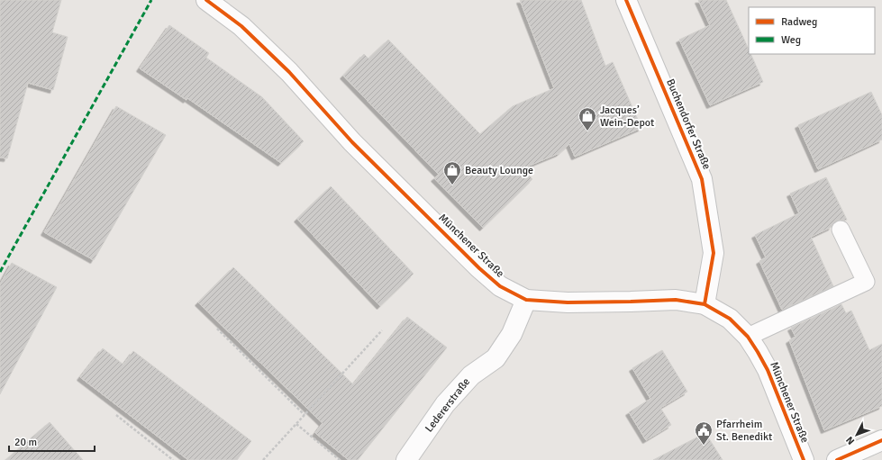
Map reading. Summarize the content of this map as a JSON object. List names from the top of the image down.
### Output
{
  "streets": {
    "main road": ["Buchendorfer Straße", "Münchener Straße", "Ledererstraße"]
  },
  "crossings": [
    ["Buchendorfer Straße", "Münchener Straße"],
    ["Münchener Straße", "Ledererstraße"]
  ],
  "places": {
    "shop": ["Jacques’ Wein-Depot", "Beauty Lounge"],
    "public building": ["Pfarrheim St. Benedikt"]
  },
  "legend": ["Radweg", "Weg"],
  "scale_bar": "20 m",
  "north": "bottom left"
}
